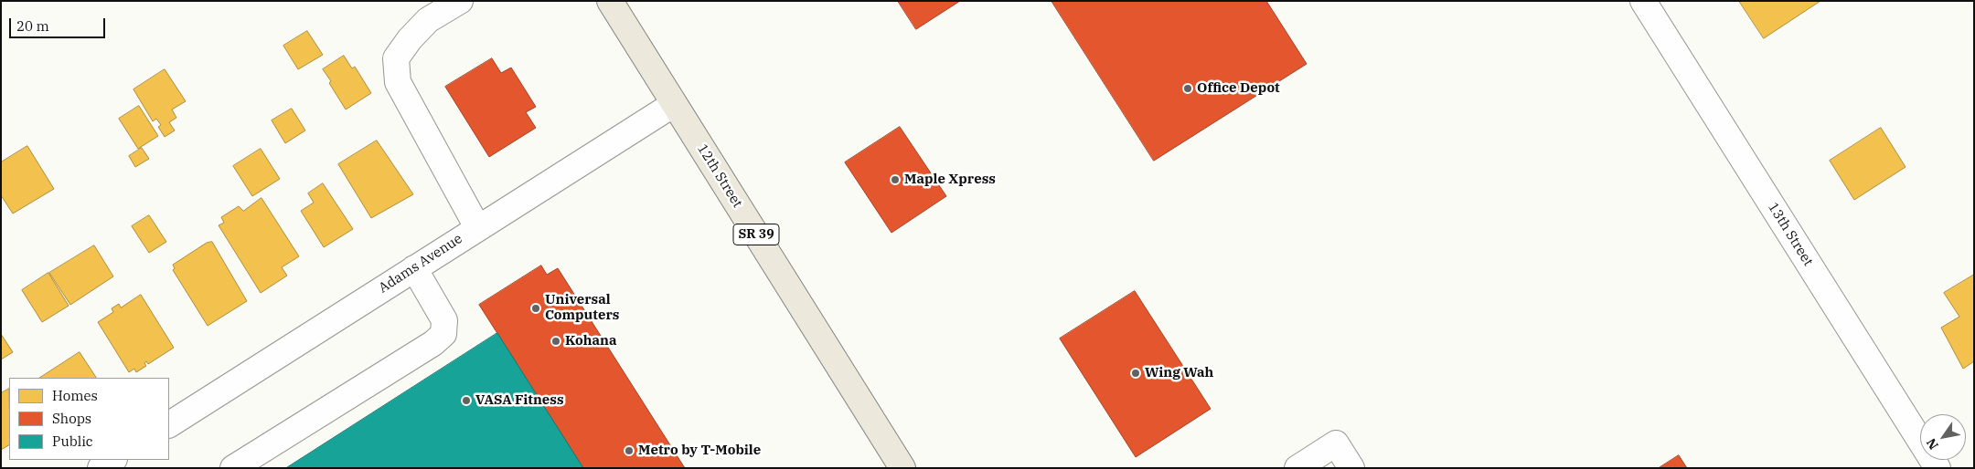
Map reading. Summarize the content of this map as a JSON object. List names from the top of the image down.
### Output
{
  "streets": {
    "main road": ["12th Street", "SR 39"],
    "street": ["13th Street", "Adams Avenue"]
  },
  "crossings": [
    ["12th Street", "Adams Avenue"]
  ],
  "places": [
    "Office Depot",
    "Maple Xpress",
    "Universal Computers",
    "Kohana",
    "Wing Wah",
    "VASA Fitness",
    "Metro by T-Mobile"
  ],
  "legend": ["Homes", "Shops", "Public"],
  "scale_bar": "20 m",
  "north": "bottom left"
}
